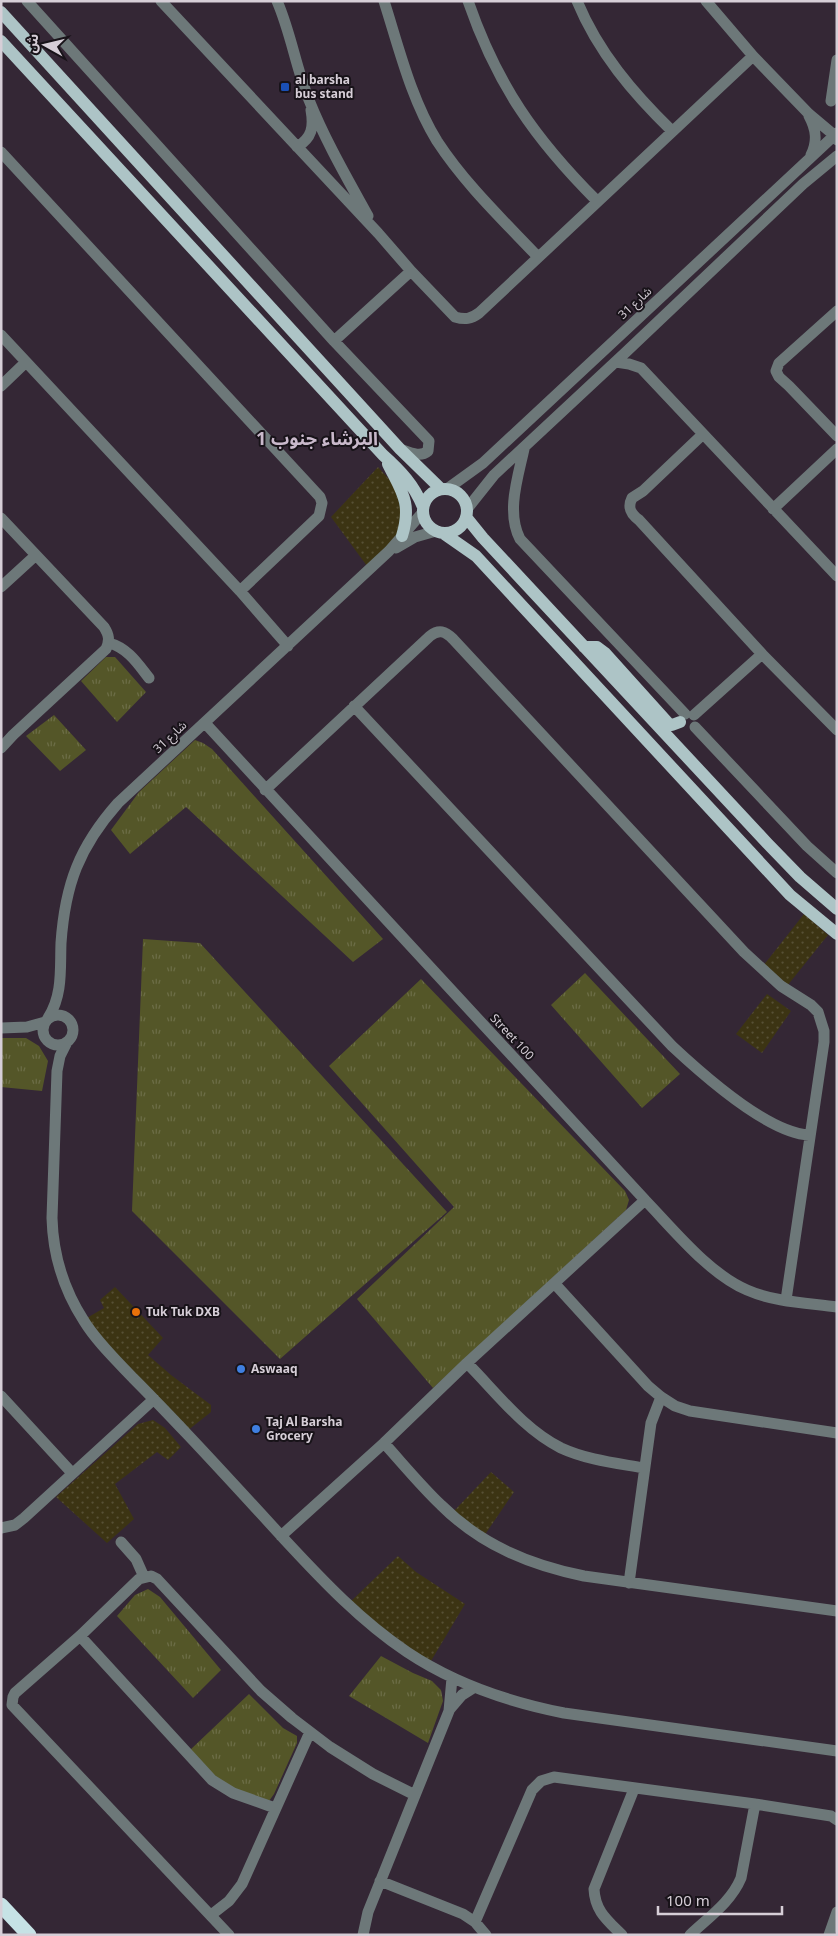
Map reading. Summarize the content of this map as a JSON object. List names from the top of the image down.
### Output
{
  "streets": {
    "street": ["شارع 31", "Street 100"]
  },
  "crossings": [
    ["شارع 31", "Street 100"]
  ],
  "districts": ["البرشاء جنوب 1"],
  "places": {
    "transit": ["al barsha bus stand"],
    "other": ["Tuk Tuk DXB", "Aswaaq", "Taj Al Barsha Grocery"]
  },
  "scale_bar": "100 m",
  "north": "left"
}
